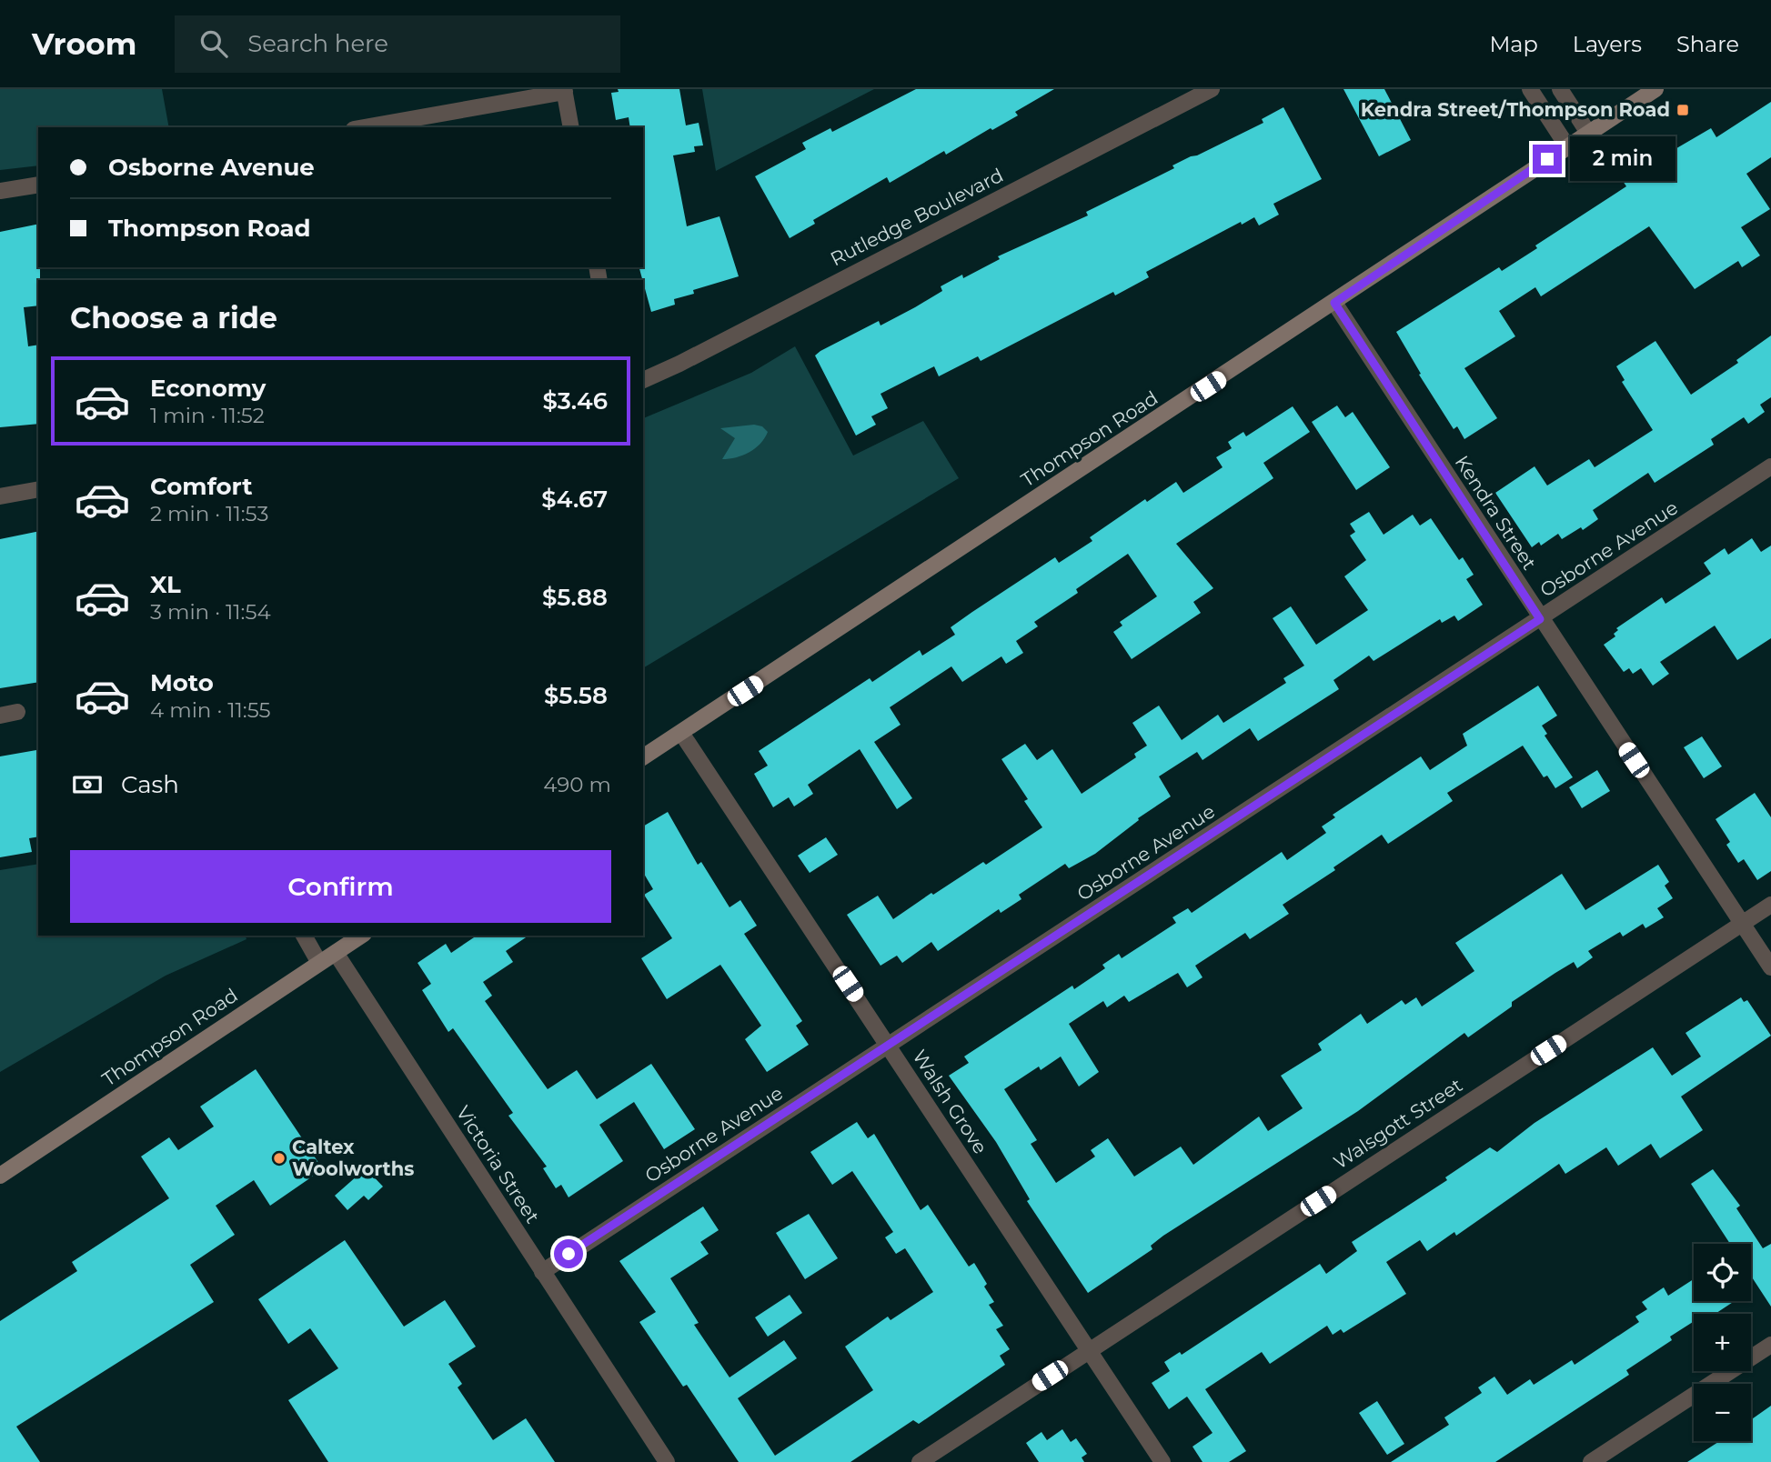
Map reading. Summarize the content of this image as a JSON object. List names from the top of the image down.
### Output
{
  "streets": {
    "main road": ["Thompson Road"],
    "street": [
      "Rutledge Boulevard",
      "Kendra Street",
      "Osborne Avenue",
      "Walsh Grove",
      "Walsgott Street",
      "Victoria Street"
    ]
  },
  "crossings": [
    ["Thompson Road", "Kendra Street"],
    ["Thompson Road", "Walsh Grove"],
    ["Thompson Road", "Victoria Street"],
    ["Kendra Street", "Osborne Avenue"],
    ["Kendra Street", "Walsgott Street"],
    ["Osborne Avenue", "Walsh Grove"],
    ["Osborne Avenue", "Victoria Street"],
    ["Walsh Grove", "Walsgott Street"]
  ],
  "places": {
    "transit": ["Kendra Street/Thompson Road"],
    "other": ["Caltex Woolworths"]
  },
  "page": {
    "header": "Vroom",
    "search": "Search here",
    "nav": ["Map", "Layers", "Share"],
    "banner": ["Osborne Avenue", "Thompson Road"],
    "bubble": "2 min",
    "heading": "Choose a ride",
    "list": [
      {
        "name": "Economy",
        "note": "1 min · 11:52",
        "value": "$3.46"
      },
      {
        "name": "Comfort",
        "note": "2 min · 11:53",
        "value": "$4.67"
      },
      {
        "name": "XL",
        "note": "3 min · 11:54",
        "value": "$5.88"
      },
      {
        "name": "Moto",
        "note": "4 min · 11:55",
        "value": "$5.58"
      }
    ],
    "pay": ["Cash", "490 m"],
    "buttons": "Confirm",
    "map_buttons": ["+", "−"]
  }
}
